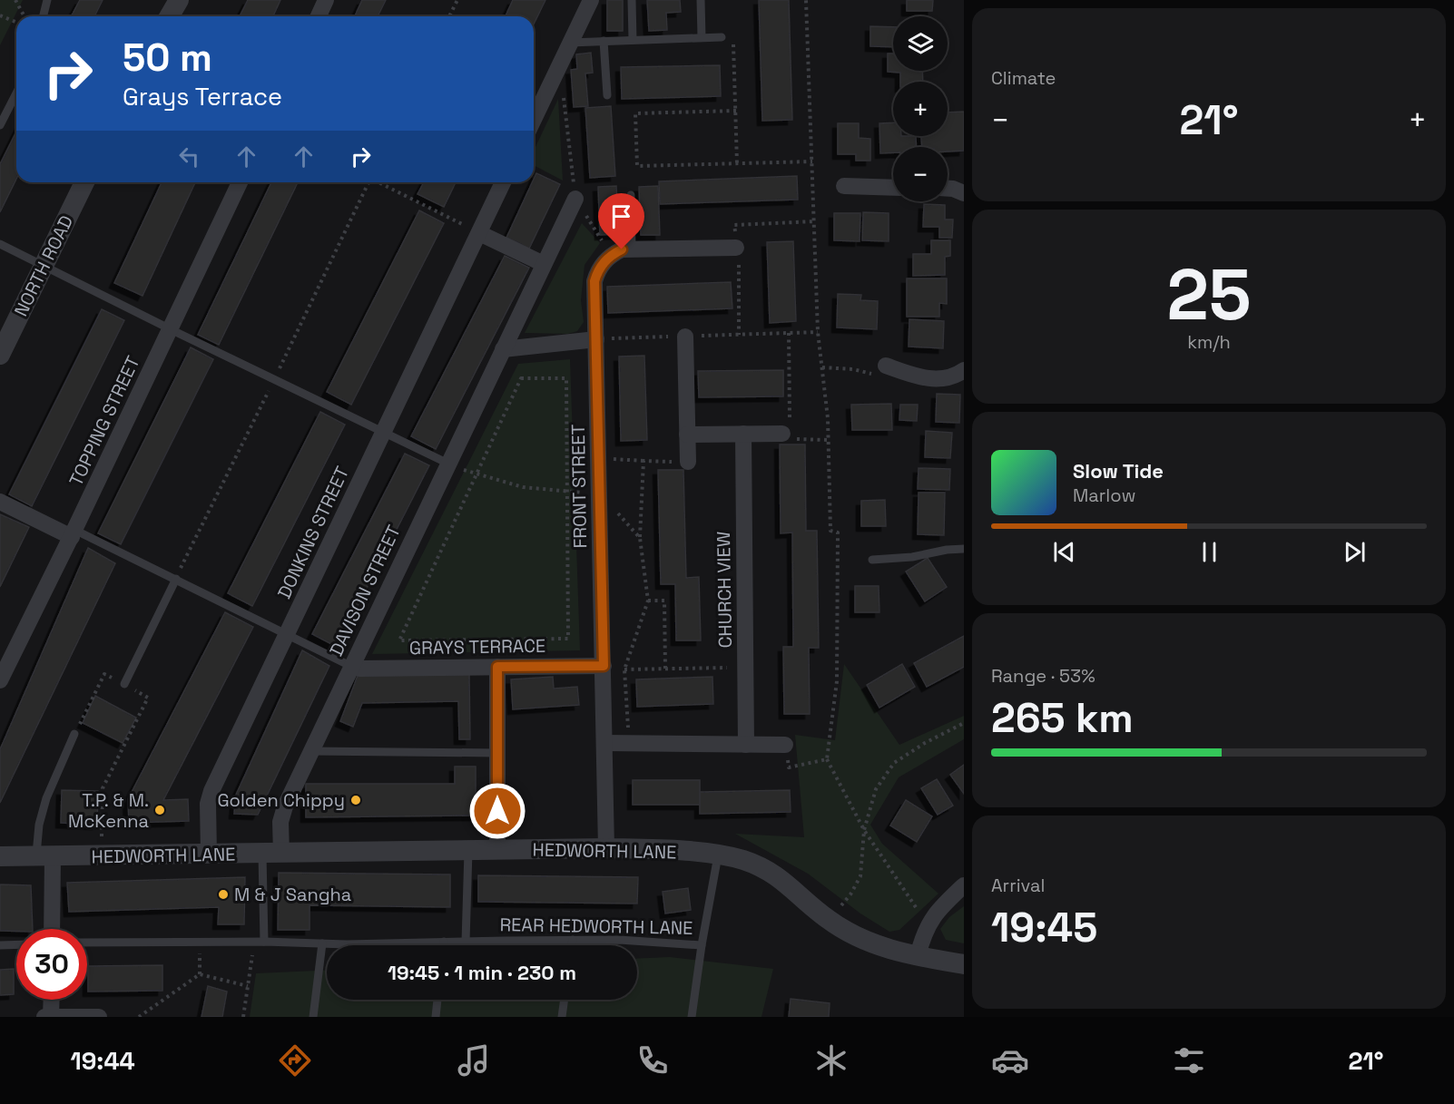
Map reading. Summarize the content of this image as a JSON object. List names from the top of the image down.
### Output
{
  "streets": {
    "street": [
      "NORTH ROAD",
      "TOPPING STREET",
      "FRONT STREET",
      "DONKINS STREET",
      "CHURCH VIEW",
      "DAVISON STREET",
      "GRAYS TERRACE",
      "HEDWORTH LANE"
    ],
    "lane": ["REAR HEDWORTH LANE"]
  },
  "crossings": [
    ["FRONT STREET", "GRAYS TERRACE"],
    ["FRONT STREET", "HEDWORTH LANE"],
    ["DONKINS STREET", "HEDWORTH LANE"],
    ["DAVISON STREET", "GRAYS TERRACE"],
    ["DAVISON STREET", "HEDWORTH LANE"],
    ["HEDWORTH LANE", "REAR HEDWORTH LANE"]
  ],
  "places": ["Golden Chippy", "T.P. & M. McKenna", "M & J Sangha"],
  "page": {
    "tile": [
      "Climate",
      ["25", "km/h"],
      ["Range · 53%", "265 km"],
      ["Arrival", "19:45"]
    ],
    "map_buttons": ["+", "−"],
    "turn": ["50 m", "Grays Terrace"],
    "heat": ["−", "21°", "+"],
    "song": ["Slow Tide", "Marlow"],
    "limit": "30",
    "trip": "19:45 · 1 min · 230 m",
    "tabs": ["19:44", "21°"]
  }
}
